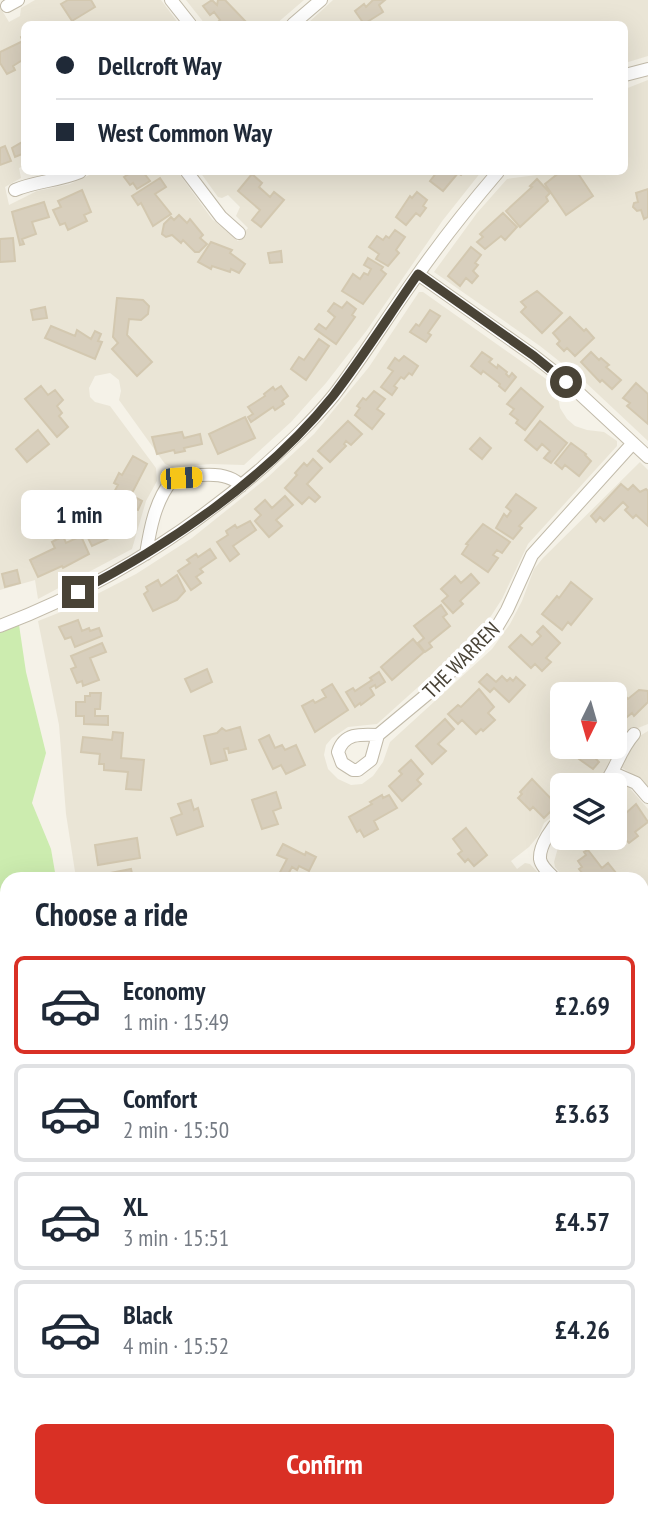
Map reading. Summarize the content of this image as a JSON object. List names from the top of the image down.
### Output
{
  "streets": {
    "street": ["THE WARREN"]
  },
  "north": "bottom",
  "page": {
    "banner": ["Dellcroft Way", "West Common Way"],
    "bubble": "1 min",
    "heading": "Choose a ride",
    "list": [
      {
        "name": "Economy",
        "note": "1 min · 15:49",
        "value": "£2.69"
      },
      {
        "name": "Comfort",
        "note": "2 min · 15:50",
        "value": "£3.63"
      },
      {
        "name": "XL",
        "note": "3 min · 15:51",
        "value": "£4.57"
      },
      {
        "name": "Black",
        "note": "4 min · 15:52",
        "value": "£4.26"
      }
    ],
    "buttons": "Confirm"
  }
}
